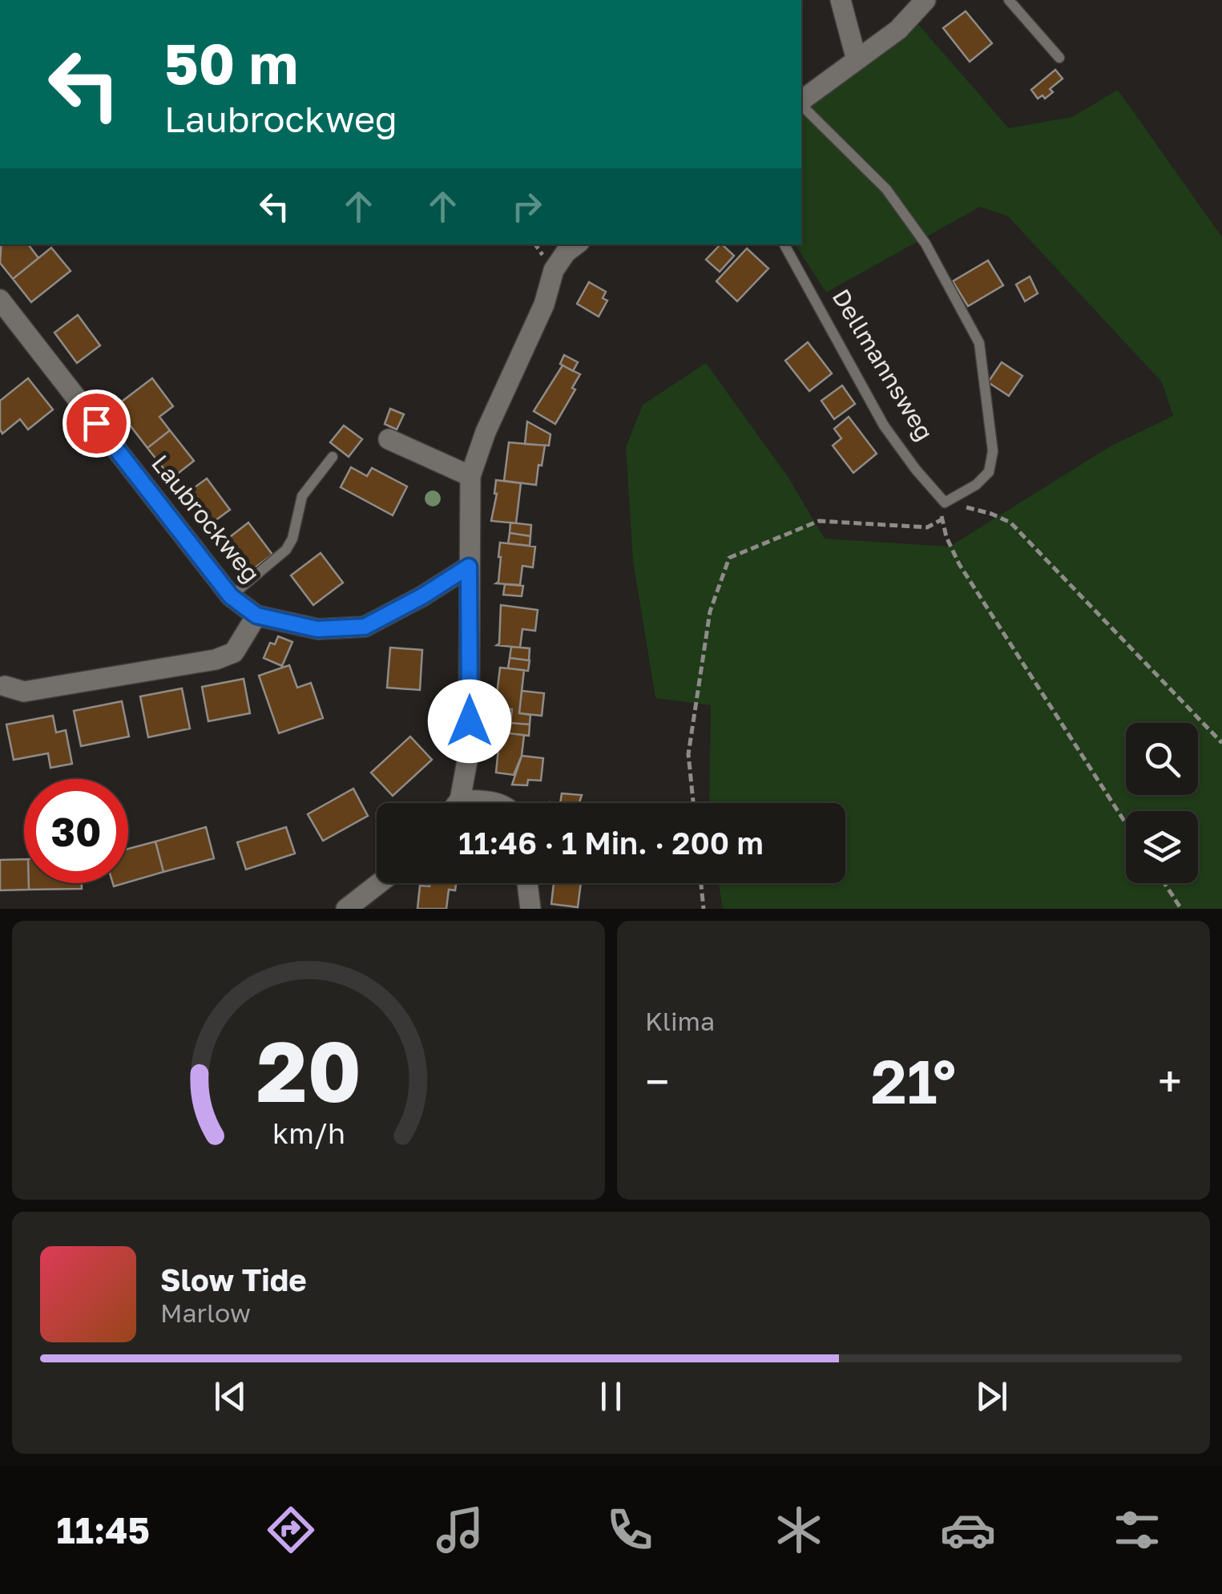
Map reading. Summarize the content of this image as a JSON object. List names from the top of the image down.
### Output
{
  "streets": {
    "street": ["Laubrockweg"],
    "lane": ["Dellmannsweg"]
  },
  "page": {
    "turn": ["50 m", "Laubrockweg"],
    "limit": "30",
    "trip": "11:46 · 1 Min. · 200 m",
    "tile": "Klima",
    "heat": ["−", "21°", "+"],
    "song": ["Slow Tide", "Marlow"],
    "tabs": "11:45",
    "gauge": ["20", "km/h"]
  }
}
